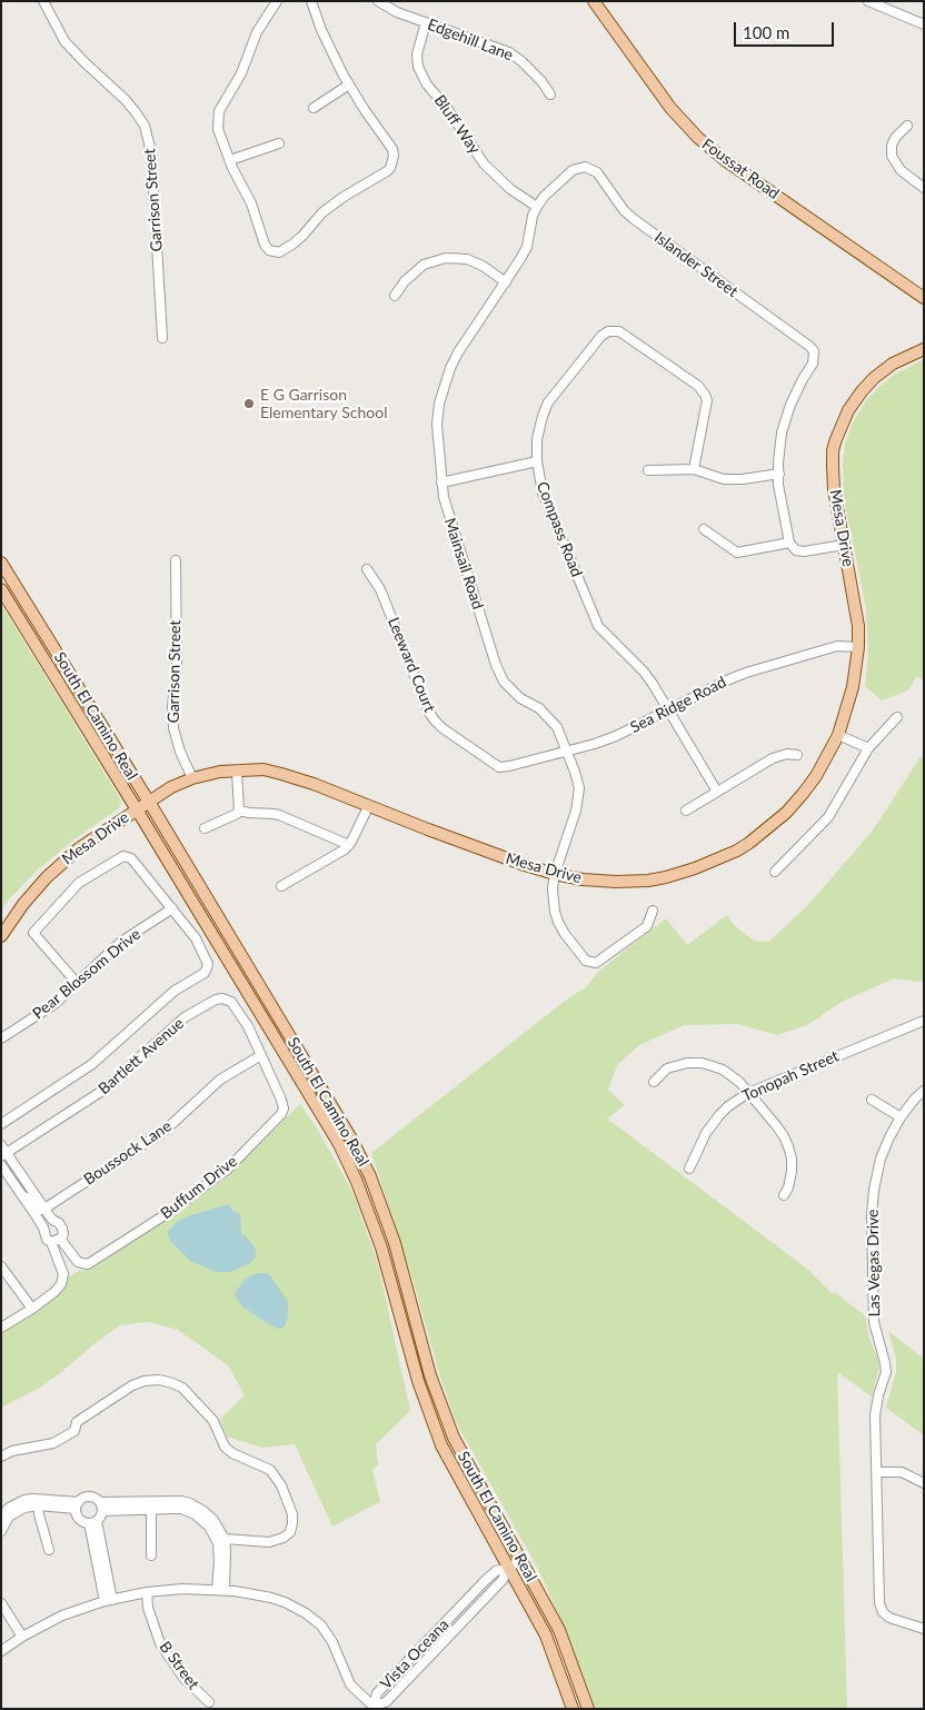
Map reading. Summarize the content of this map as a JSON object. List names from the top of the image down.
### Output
{
  "streets": {
    "main road": ["Foussat Road", "Mesa Drive", "South El Camino Real"],
    "street": [
      "Edgehill Lane",
      "Bluff Way",
      "Garrison Street",
      "Islander Street",
      "Compass Road",
      "Mainsail Road",
      "Leeward Court",
      "Sea Ridge Road",
      "Pear Blossom Drive",
      "Bartlett Avenue",
      "Tonopah Street",
      "Boussock Lane",
      "Buffum Drive",
      "Las Vegas Drive",
      "Vista Oceana",
      "B Street"
    ]
  },
  "crossings": [
    ["Edgehill Lane", "Bluff Way"],
    ["Bluff Way", "Mainsail Road"],
    ["Garrison Street", "Mesa Drive"],
    ["Islander Street", "Mainsail Road"],
    ["Mesa Drive", "Mainsail Road"],
    ["Mesa Drive", "Sea Ridge Road"],
    ["Mesa Drive", "South El Camino Real"],
    ["Compass Road", "Sea Ridge Road"],
    ["Mainsail Road", "Sea Ridge Road"],
    ["Leeward Court", "Sea Ridge Road"],
    ["South El Camino Real", "Vista Oceana"],
    ["Bartlett Avenue", "Boussock Lane"],
    ["Bartlett Avenue", "Buffum Drive"],
    ["Boussock Lane", "Buffum Drive"]
  ],
  "places": ["E G Garrison Elementary School"],
  "scale_bar": "100 m"
}
